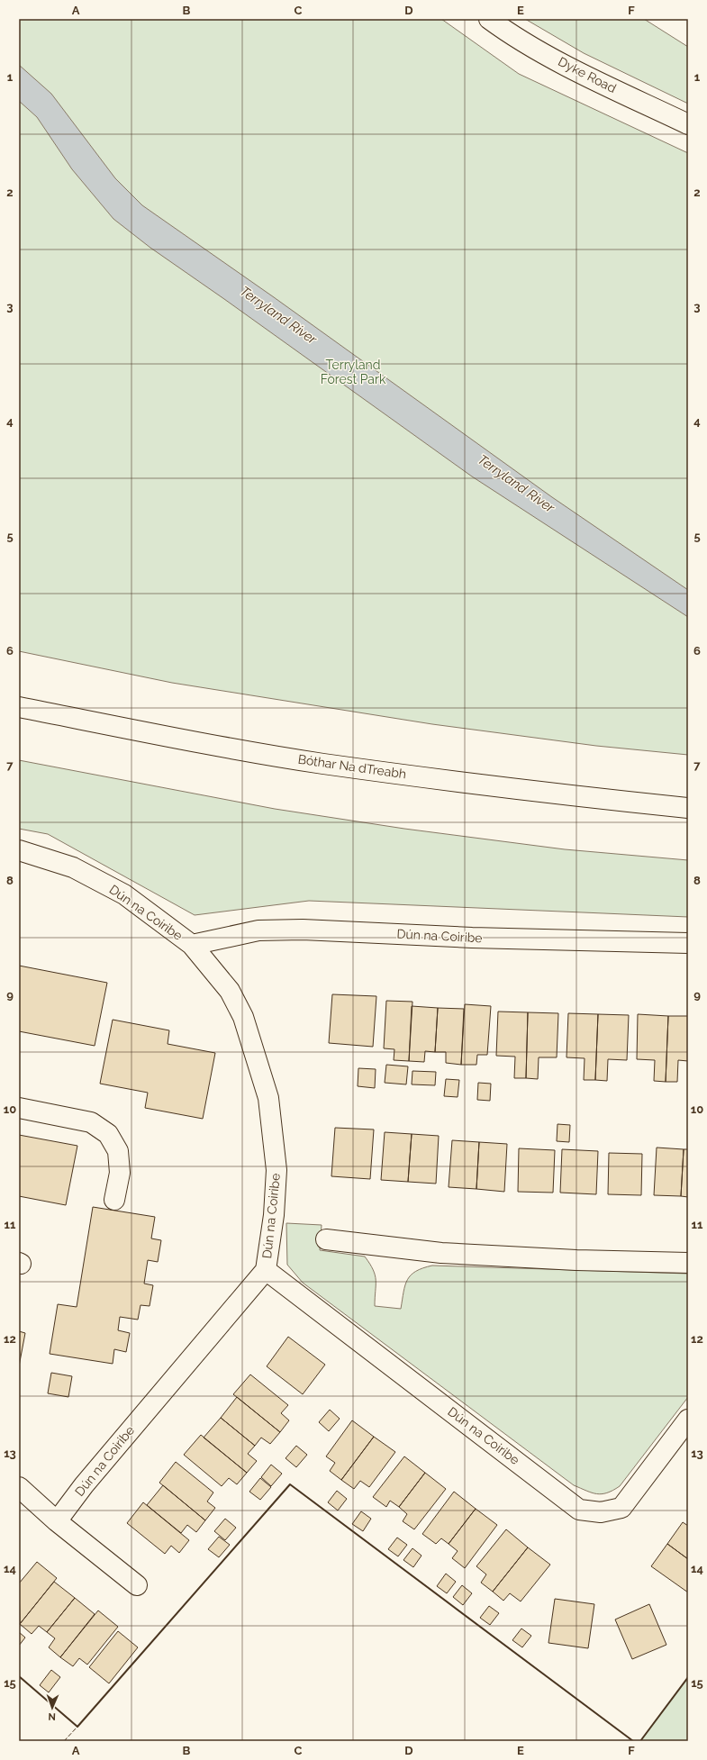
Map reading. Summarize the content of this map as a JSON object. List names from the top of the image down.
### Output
{
  "streets": {
    "main road": ["Dyke Road", "Bóthar Na dTreabh", "Dún na Coiribe"]
  },
  "water": ["Terryland River"],
  "parks": ["Terryland Forest Park"],
  "north": "bottom",
  "grid": {
    "columns": [
      "A",
      "B",
      "C",
      "D",
      "E",
      "F"
    ],
    "rows": [
      "1",
      "2",
      "3",
      "4",
      "5",
      "6",
      "7",
      "8",
      "9",
      "10",
      "11",
      "12",
      "13",
      "14",
      "15"
    ]
  }
}
